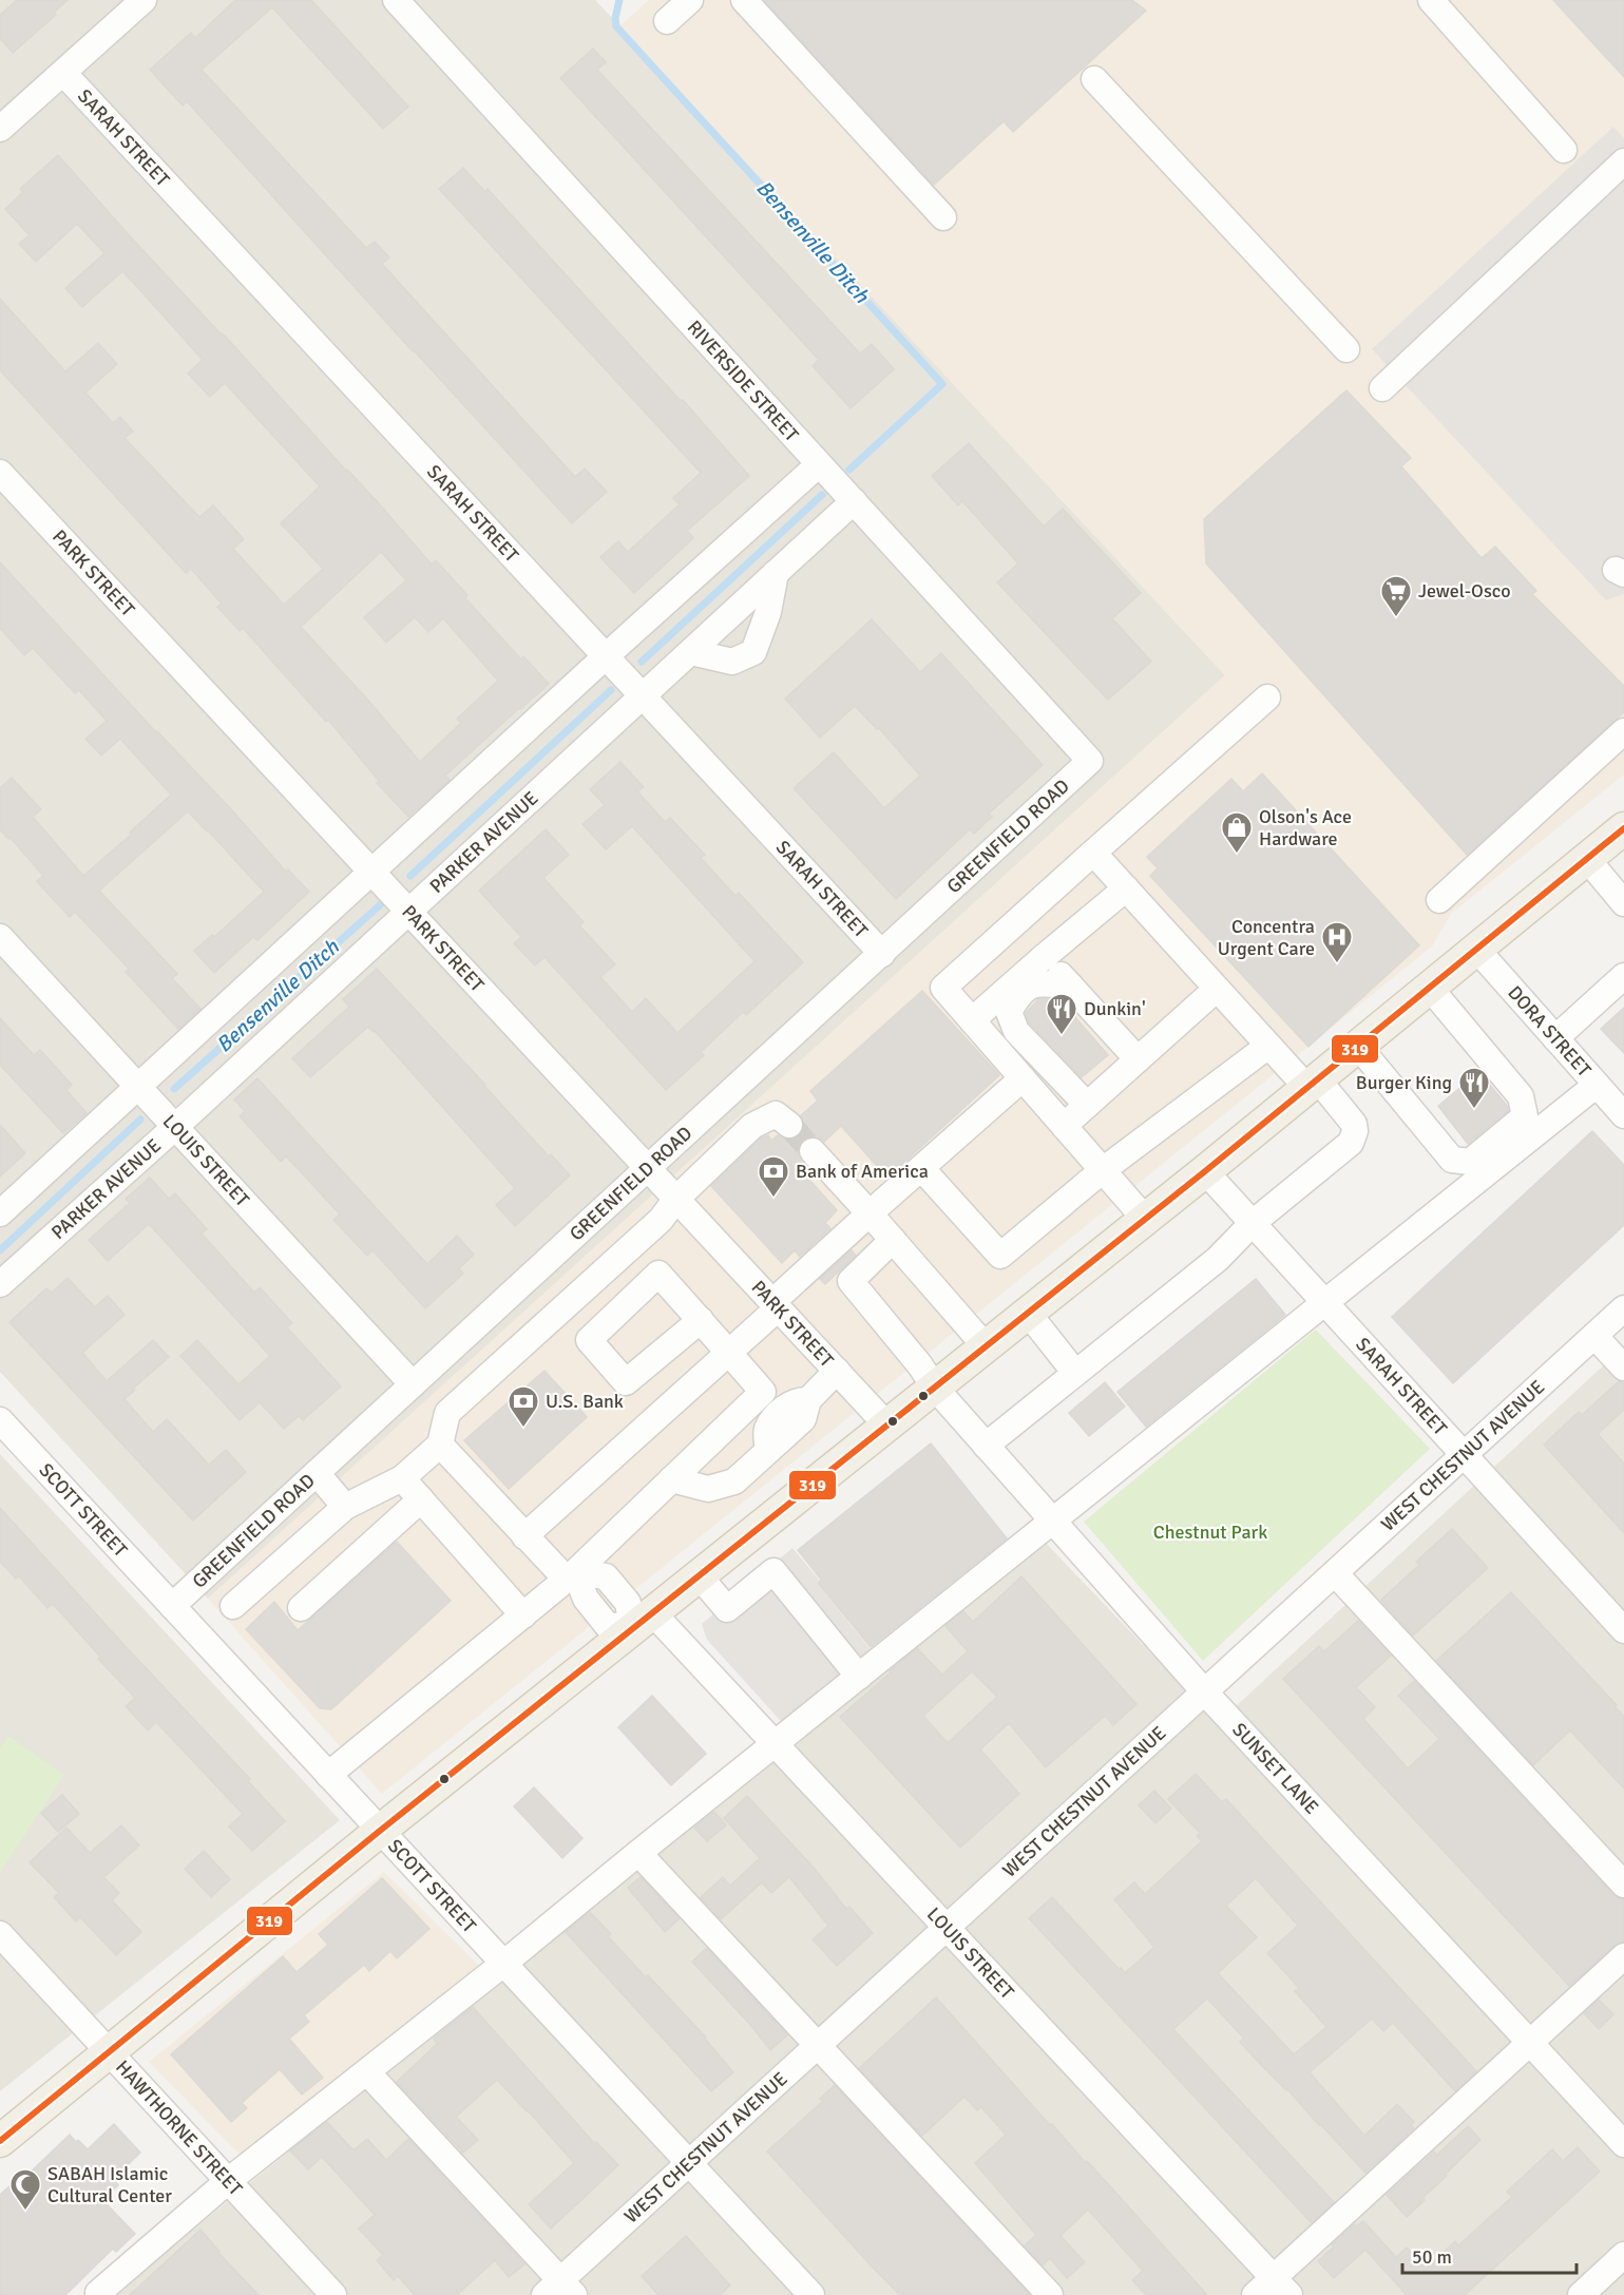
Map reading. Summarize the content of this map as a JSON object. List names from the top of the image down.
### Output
{
  "streets": {
    "street": [
      "SARAH STREET",
      "RIVERSIDE STREET",
      "PARK STREET",
      "GREENFIELD ROAD",
      "PARKER AVENUE",
      "DORA STREET",
      "LOUIS STREET",
      "WEST CHESTNUT AVENUE",
      "SCOTT STREET",
      "SUNSET LANE",
      "HAWTHORNE STREET"
    ]
  },
  "crossings": [
    ["SARAH STREET", "GREENFIELD ROAD"],
    ["SARAH STREET", "PARKER AVENUE"],
    ["SARAH STREET", "WEST CHESTNUT AVENUE"],
    ["RIVERSIDE STREET", "GREENFIELD ROAD"],
    ["RIVERSIDE STREET", "PARKER AVENUE"],
    ["PARK STREET", "GREENFIELD ROAD"],
    ["PARK STREET", "PARKER AVENUE"],
    ["GREENFIELD ROAD", "LOUIS STREET"],
    ["GREENFIELD ROAD", "SCOTT STREET"],
    ["PARKER AVENUE", "LOUIS STREET"],
    ["LOUIS STREET", "WEST CHESTNUT AVENUE"],
    ["WEST CHESTNUT AVENUE", "SCOTT STREET"],
    ["WEST CHESTNUT AVENUE", "SUNSET LANE"]
  ],
  "water": ["Bensenville Ditch"],
  "parks": ["Chestnut Park"],
  "places": {
    "supermarket": ["Jewel-Osco"],
    "shop": ["Olson's Ace Hardware"],
    "hospital": ["Concentra Urgent Care"],
    "restaurant": ["Dunkin'", "Burger King"],
    "bank": ["Bank of America", "U.S. Bank"],
    "mosque": ["SABAH Islamic Cultural Center"]
  },
  "lines": ["transit line 319"],
  "scale_bar": "50 m"
}
